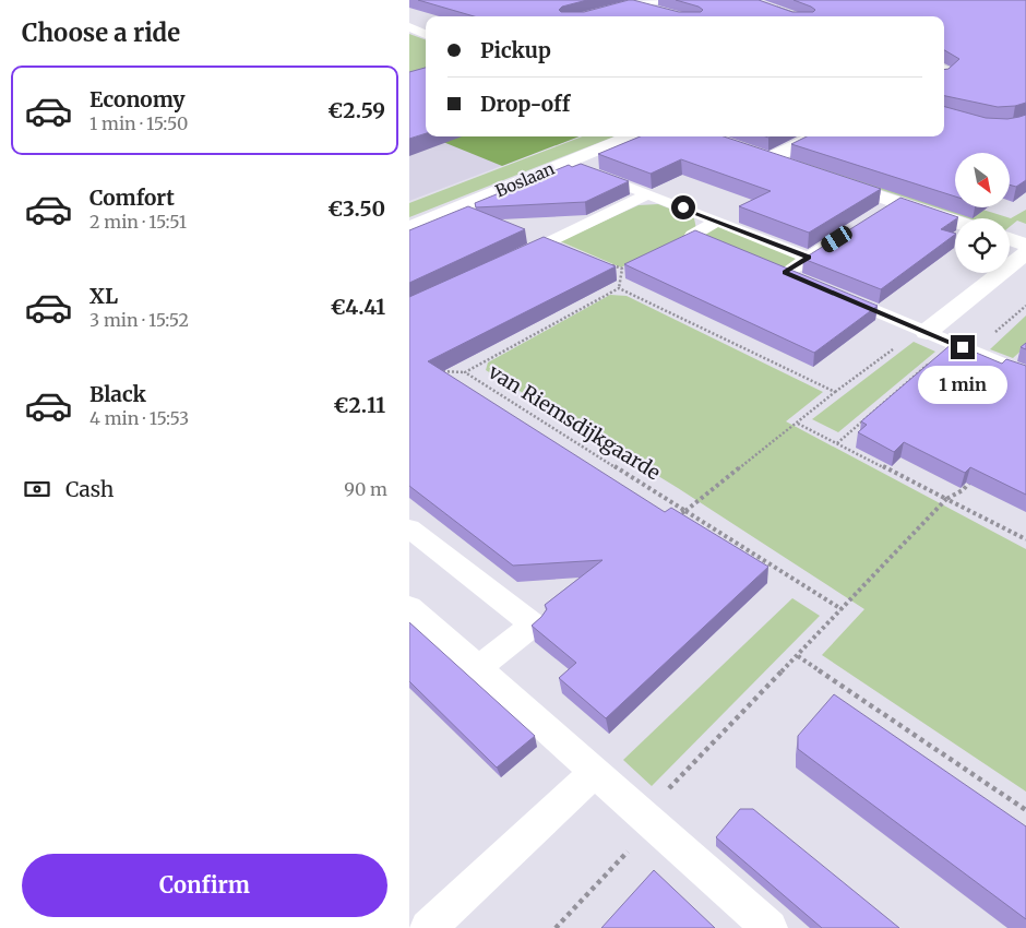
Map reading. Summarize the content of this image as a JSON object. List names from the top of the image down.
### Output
{
  "streets": {
    "street": ["Boslaan"],
    "path": ["van Riemsdijkgaarde"]
  },
  "north": "bottom right",
  "page": {
    "heading": "Choose a ride",
    "banner": ["Pickup", "Drop-off"],
    "list": [
      {
        "name": "Economy",
        "note": "1 min · 15:50",
        "value": "€2.59"
      },
      {
        "name": "Comfort",
        "note": "2 min · 15:51",
        "value": "€3.50"
      },
      {
        "name": "XL",
        "note": "3 min · 15:52",
        "value": "€4.41"
      },
      {
        "name": "Black",
        "note": "4 min · 15:53",
        "value": "€2.11"
      }
    ],
    "bubble": "1 min",
    "pay": ["Cash", "90 m"],
    "buttons": "Confirm"
  }
}
